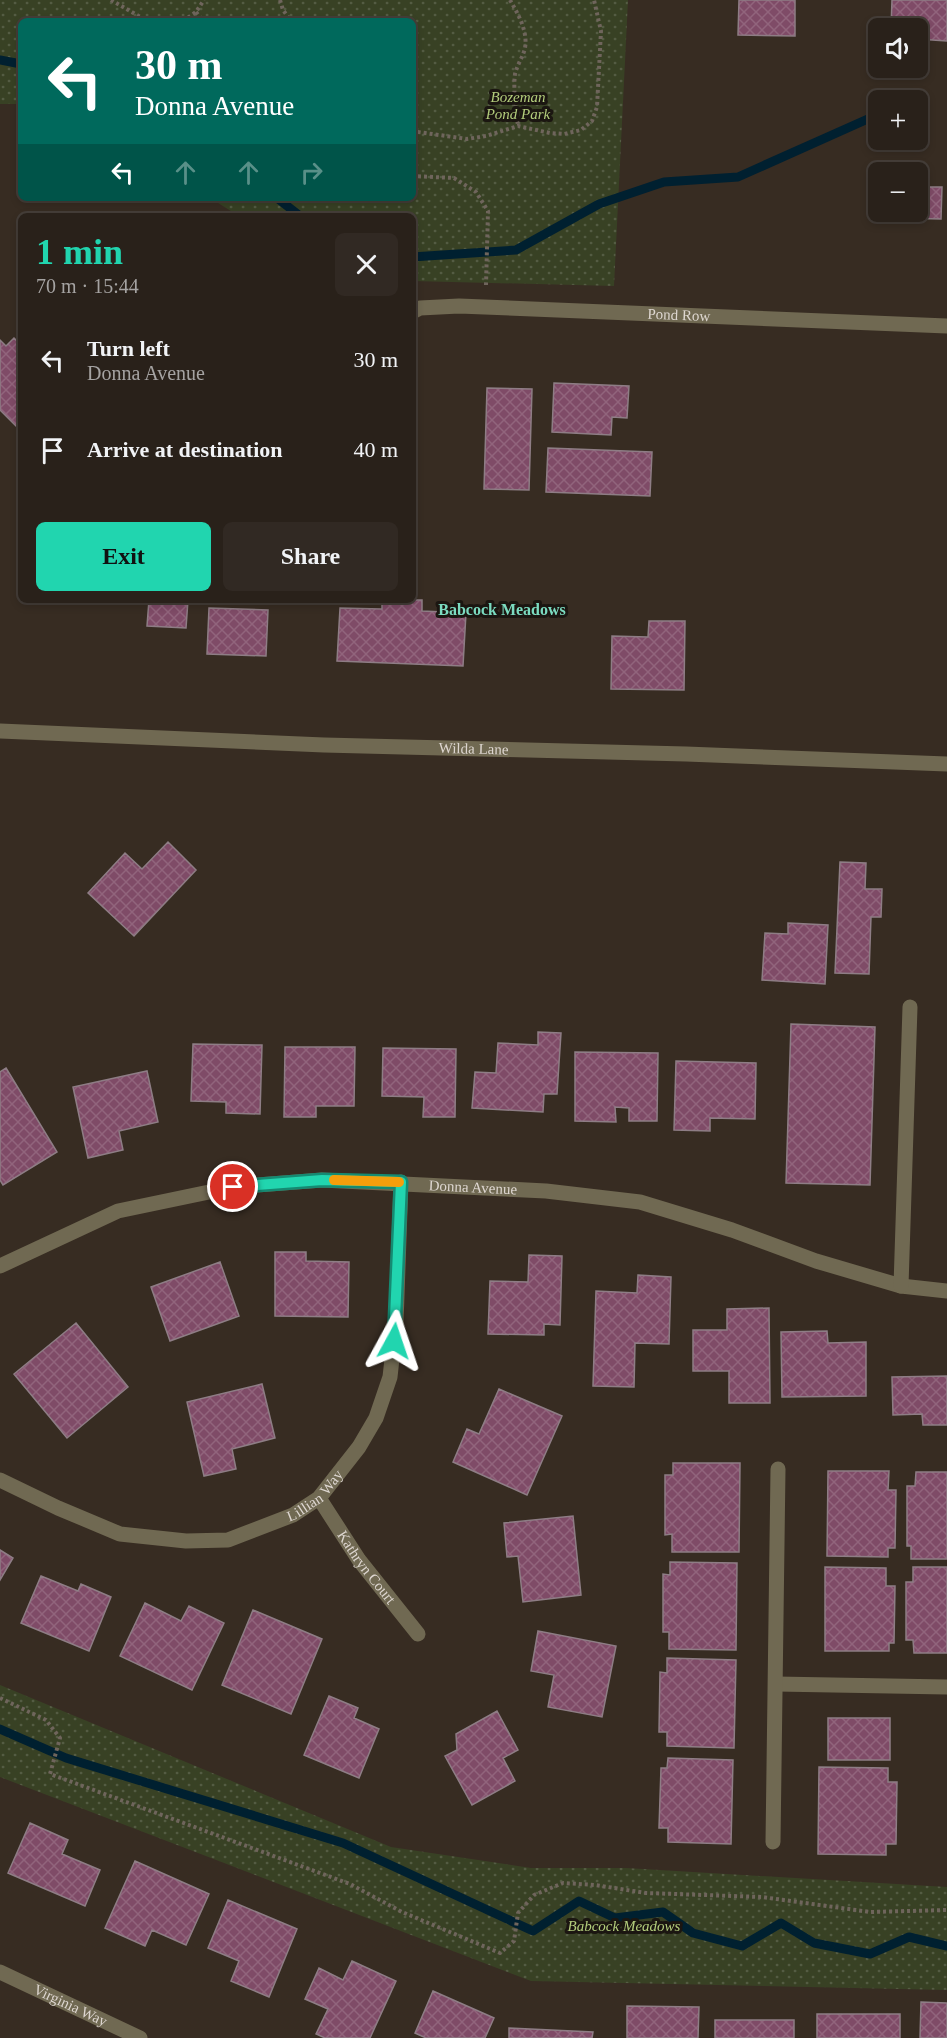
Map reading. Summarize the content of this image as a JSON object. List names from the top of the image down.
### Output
{
  "streets": {
    "street": [
      "Pond Row",
      "Wilda Lane",
      "Donna Avenue",
      "Lillian Way",
      "Kathryn Court",
      "Virginia Way"
    ]
  },
  "crossings": [
    ["Donna Avenue", "Lillian Way"],
    ["Lillian Way", "Kathryn Court"]
  ],
  "districts": ["Babcock Meadows"],
  "parks": ["Bozeman Pond Park", "Babcock Meadows"],
  "page": {
    "map_buttons": ["+", "−"],
    "turn": ["30 m", "Donna Avenue"],
    "heading": ["1 min", "70 m · 15:44"],
    "list": [
      {
        "name": "Turn left",
        "note": "Donna Avenue",
        "value": "30 m"
      },
      {
        "name": "Arrive at destination",
        "value": "40 m"
      }
    ],
    "buttons": ["Exit", "Share"]
  }
}
